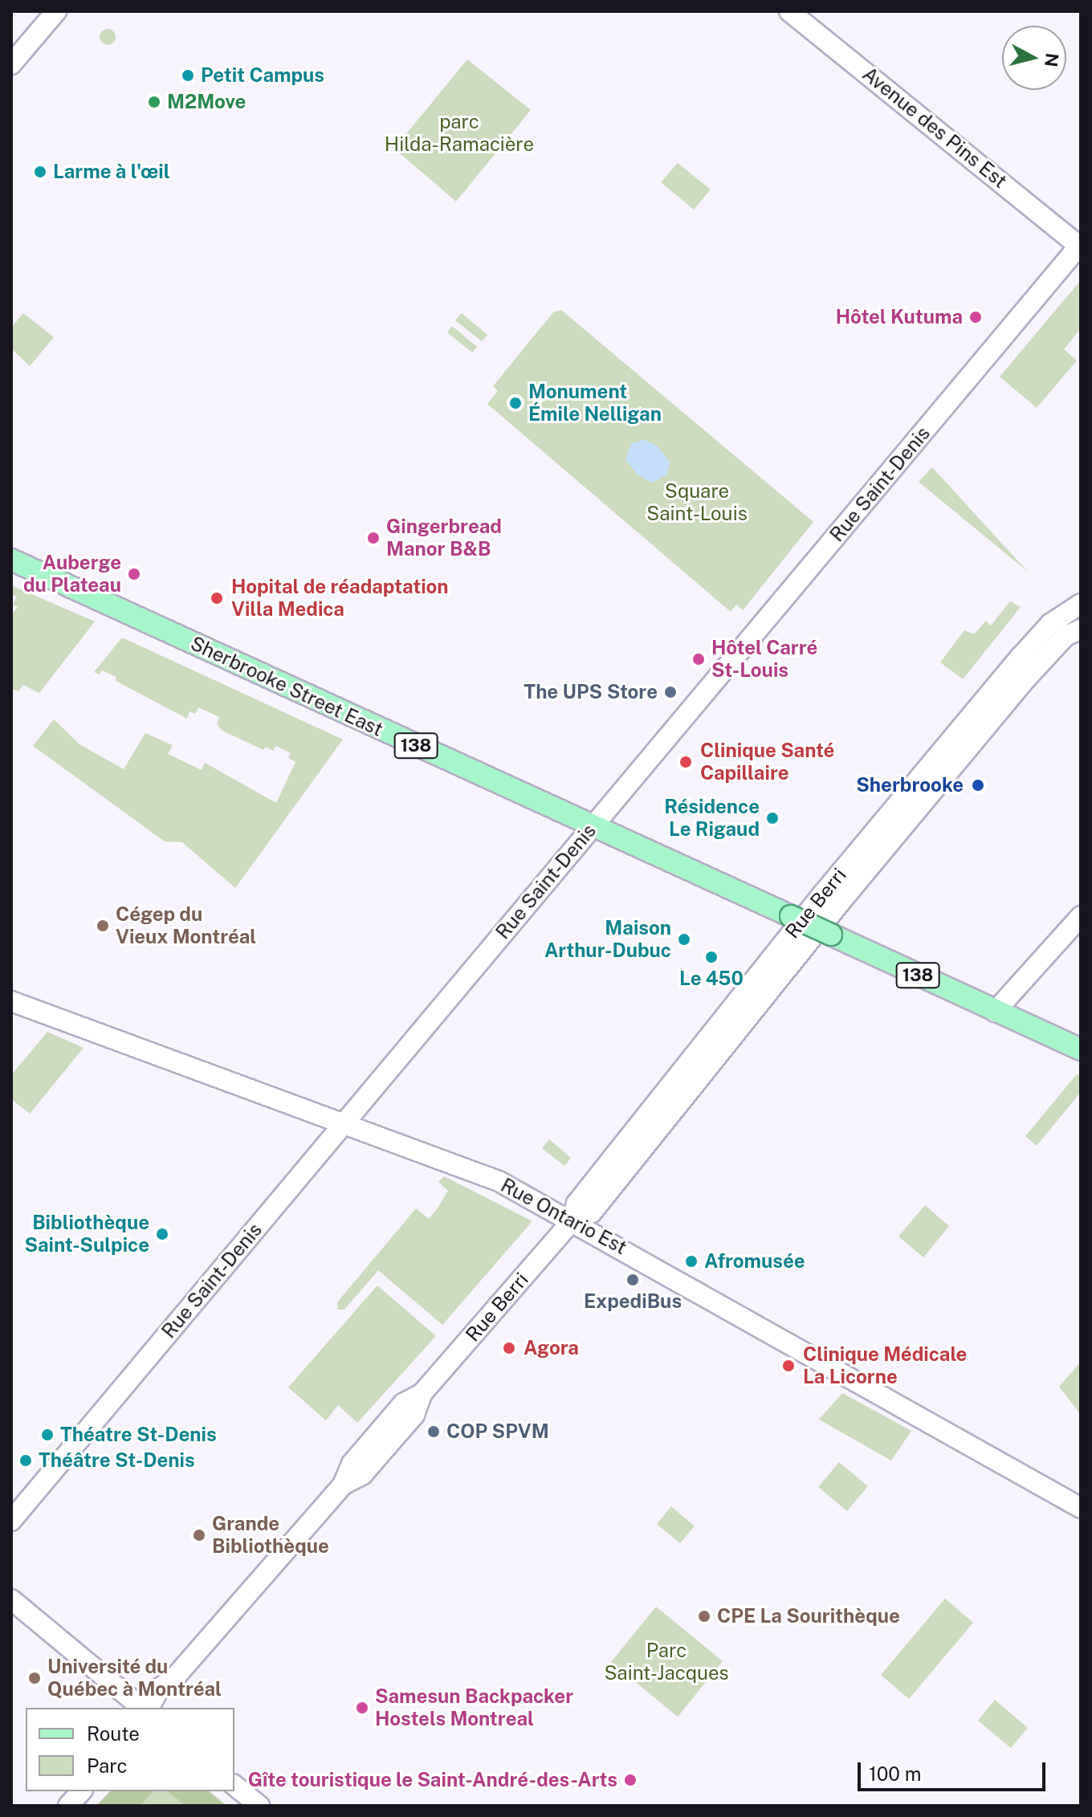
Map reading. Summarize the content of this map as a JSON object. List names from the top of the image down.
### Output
{
  "streets": {
    "main road": [
      "Avenue des Pins Est",
      "Rue Saint-Denis",
      "Sherbrooke Street East",
      "138",
      "Rue Berri",
      "Rue Ontario Est"
    ]
  },
  "crossings": [
    ["Avenue des Pins Est", "Rue Saint-Denis"],
    ["Rue Saint-Denis", "Sherbrooke Street East"],
    ["Rue Saint-Denis", "138"],
    ["Rue Saint-Denis", "Rue Ontario Est"],
    ["Sherbrooke Street East", "138"],
    ["Rue Berri", "Rue Ontario Est"]
  ],
  "parks": ["parc Hilda-Ramacière", "Square Saint-Louis", "Parc Saint-Jacques"],
  "places": [
    "Petit Campus",
    "M2Move",
    "Larme à l'œil",
    "Hôtel Kutuma",
    "Monument Émile Nelligan",
    "Gingerbread Manor B&B",
    "Auberge du Plateau",
    "Hopital de réadaptation Villa Medica",
    "Hôtel Carré St-Louis",
    "The UPS Store",
    "Clinique Santé Capillaire",
    "Sherbrooke",
    "Résidence Le Rigaud",
    "Cégep du Vieux Montréal",
    "Maison Arthur-Dubuc",
    "Le 450",
    "Bibliothèque Saint-Sulpice",
    "Afromusée",
    "ExpediBus",
    "Agora",
    "Clinique Médicale La Licorne",
    "COP SPVM",
    "Théatre St-Denis",
    "Théâtre St-Denis",
    "Grande Bibliothèque",
    "CPE La Sourithèque",
    "Université du Québec à Montréal",
    "Samesun Backpacker Hostels Montreal",
    "Gîte touristique le Saint-André-des-Arts"
  ],
  "legend": ["Route", "Parc"],
  "scale_bar": "100 m",
  "north": "right"
}
